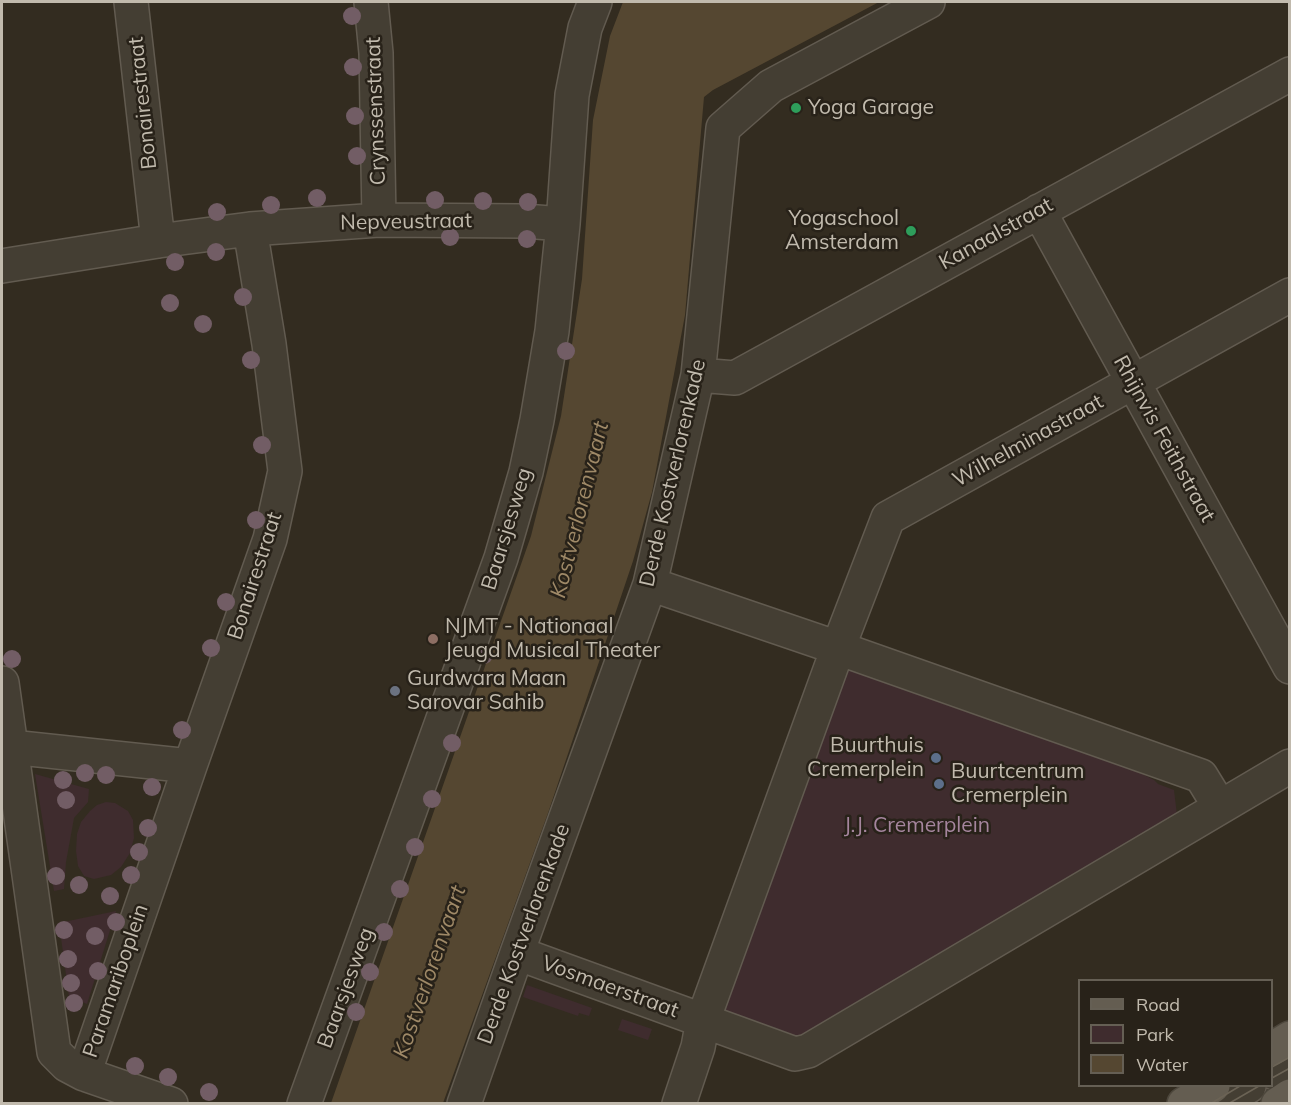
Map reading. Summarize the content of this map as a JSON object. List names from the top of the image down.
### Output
{
  "streets": {
    "street": [
      "Bonairestraat",
      "Crynssenstraat",
      "Nepveustraat",
      "Kanaalstraat",
      "Rhijnvis Feithstraat",
      "Wilhelminastraat",
      "Derde Kostverlorenkade",
      "Baarsjesweg",
      "Paramariboplein",
      "Vosmaerstraat"
    ]
  },
  "crossings": [
    ["Bonairestraat", "Nepveustraat"],
    ["Bonairestraat", "Paramariboplein"],
    ["Crynssenstraat", "Nepveustraat"],
    ["Nepveustraat", "Baarsjesweg"],
    ["Kanaalstraat", "Rhijnvis Feithstraat"],
    ["Kanaalstraat", "Derde Kostverlorenkade"],
    ["Rhijnvis Feithstraat", "Wilhelminastraat"],
    ["Derde Kostverlorenkade", "Vosmaerstraat"]
  ],
  "water": ["Kostverlorenvaart"],
  "parks": ["J.J. Cremerplein"],
  "places": [
    "Yoga Garage",
    "Yogaschool Amsterdam",
    "NJMT - Nationaal Jeugd Musical Theater",
    "Gurdwara Maan Sarovar Sahib",
    "Buurthuis Cremerplein",
    "Buurtcentrum Cremerplein"
  ],
  "legend": ["Road", "Park", "Water"]
}
